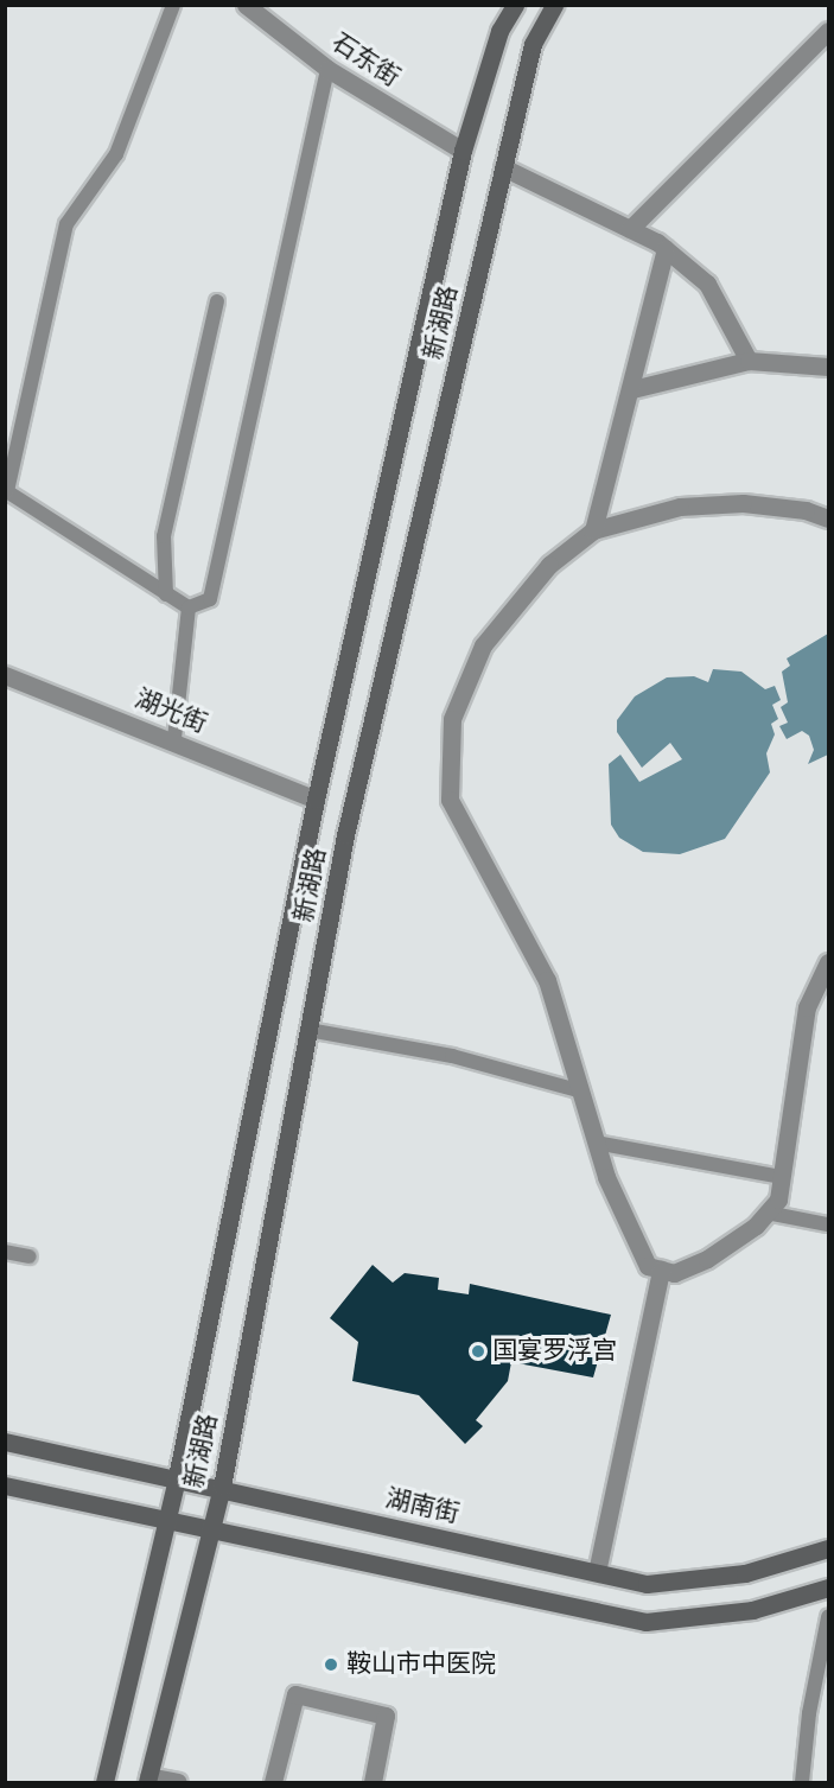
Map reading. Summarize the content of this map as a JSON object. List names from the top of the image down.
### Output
{
  "streets": {
    "main road": ["新湖路", "湖南街"],
    "street": ["石东街", "湖光街"]
  },
  "crossings": [
    ["石东街", "新湖路"],
    ["新湖路", "湖光街"],
    ["新湖路", "湖南街"]
  ],
  "places": ["国宴罗浮宫", "鞍山市中医院"]
}
